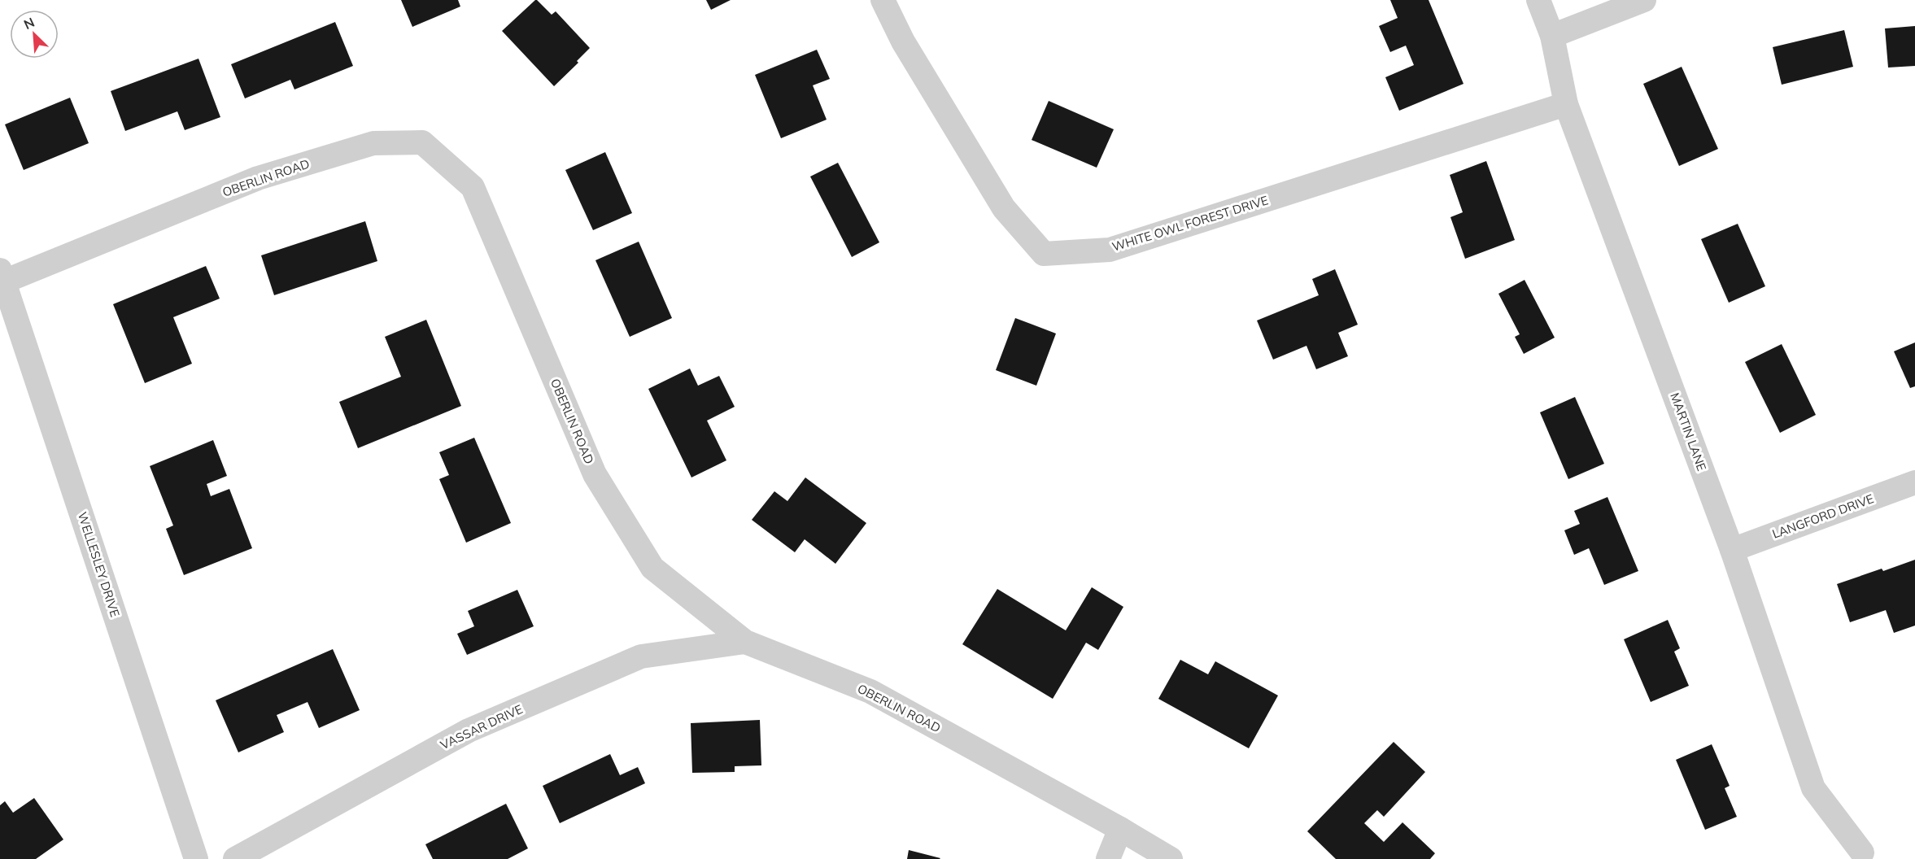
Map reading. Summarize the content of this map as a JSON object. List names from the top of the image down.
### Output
{
  "streets": {
    "street": [
      "OBERLIN ROAD",
      "WHITE OWL FOREST DRIVE",
      "MARTIN LANE",
      "LANGFORD DRIVE",
      "WELLESLEY DRIVE",
      "VASSAR DRIVE"
    ]
  },
  "crossings": [
    ["OBERLIN ROAD", "WELLESLEY DRIVE"],
    ["OBERLIN ROAD", "VASSAR DRIVE"],
    ["WHITE OWL FOREST DRIVE", "MARTIN LANE"],
    ["MARTIN LANE", "LANGFORD DRIVE"]
  ],
  "north": "top left"
}
